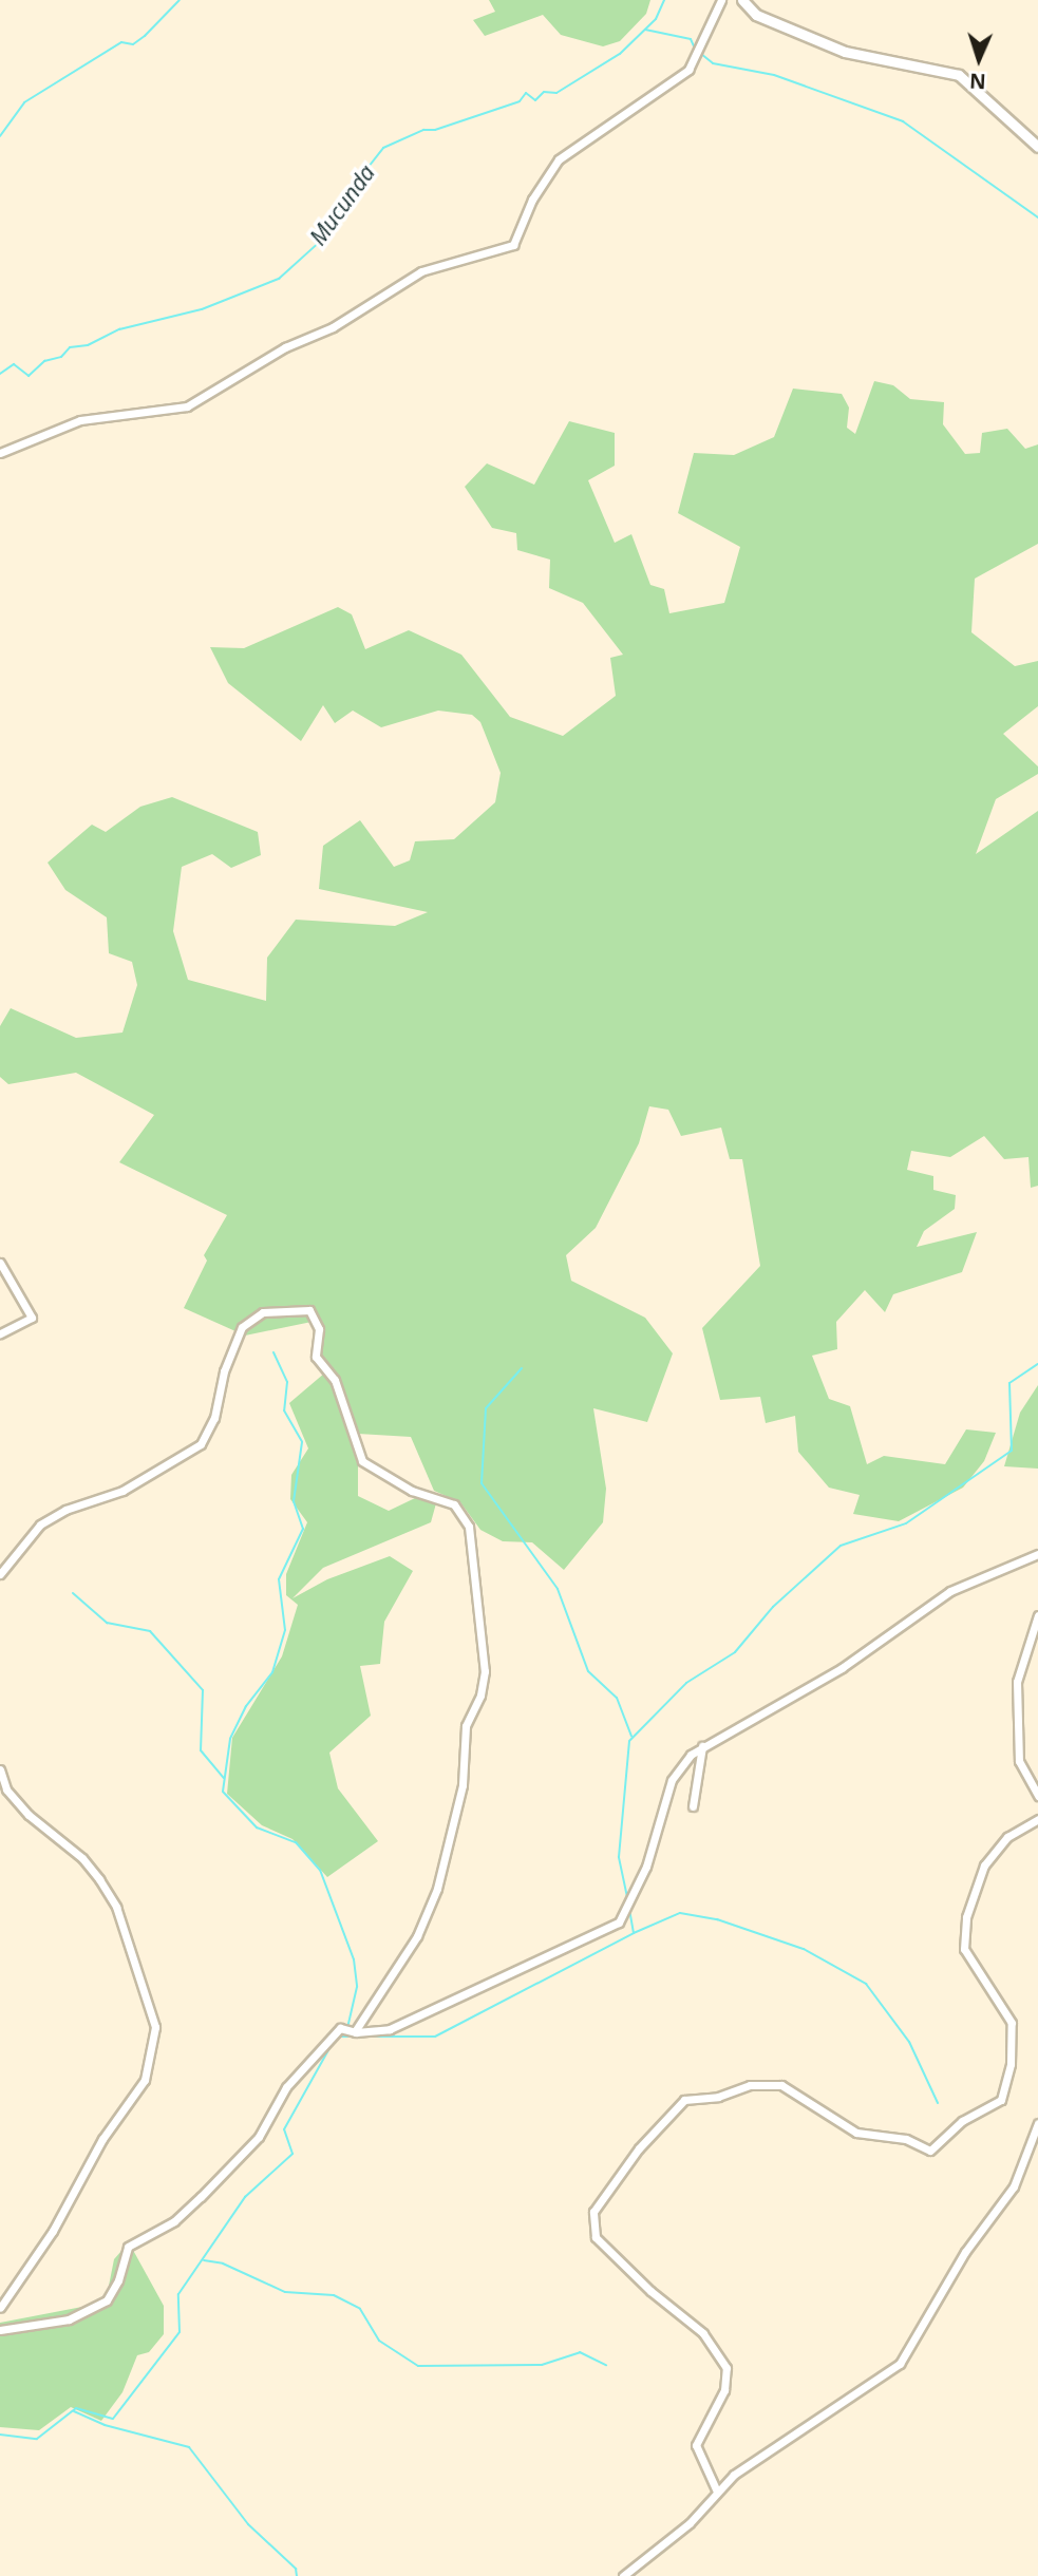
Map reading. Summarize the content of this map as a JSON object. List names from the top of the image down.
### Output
{
  "water": ["Mucunda"],
  "north": "bottom"
}
